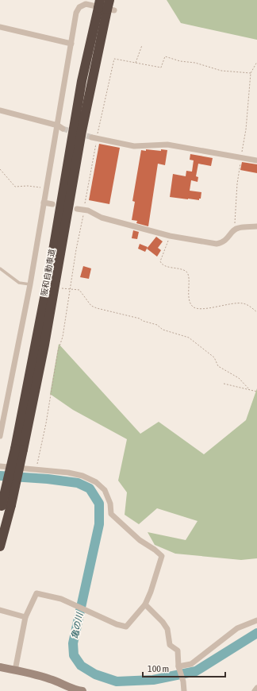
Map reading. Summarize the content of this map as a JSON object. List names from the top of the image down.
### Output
{
  "streets": {
    "highway": ["阪和自動車道"]
  },
  "water": ["亀の川"],
  "scale_bar": "100 m"
}
